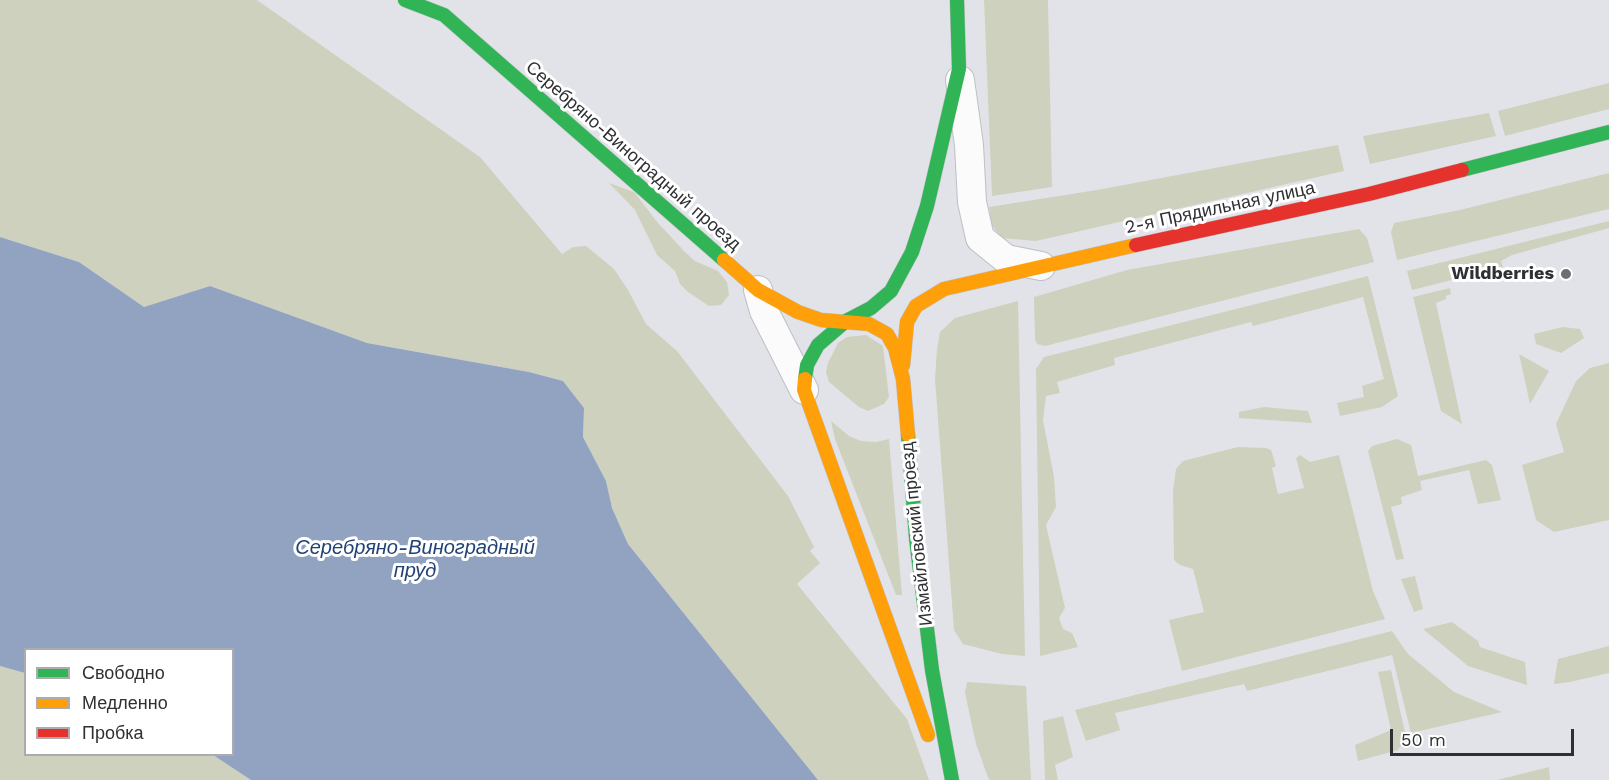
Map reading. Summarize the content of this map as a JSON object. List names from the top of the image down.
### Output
{
  "streets": {
    "street": ["Серебряно-Виноградный проезд", "2-я Прядильная улица", "Измайловский проезд"]
  },
  "crossings": [
    ["Серебряно-Виноградный проезд", "Измайловский проезд"],
    ["2-я Прядильная улица", "Измайловский проезд"]
  ],
  "water": ["Серебряно-Виноградный пруд"],
  "places": ["Wildberries"],
  "legend": ["Свободно", "Медленно", "Пробка"],
  "scale_bar": "50 m"
}
